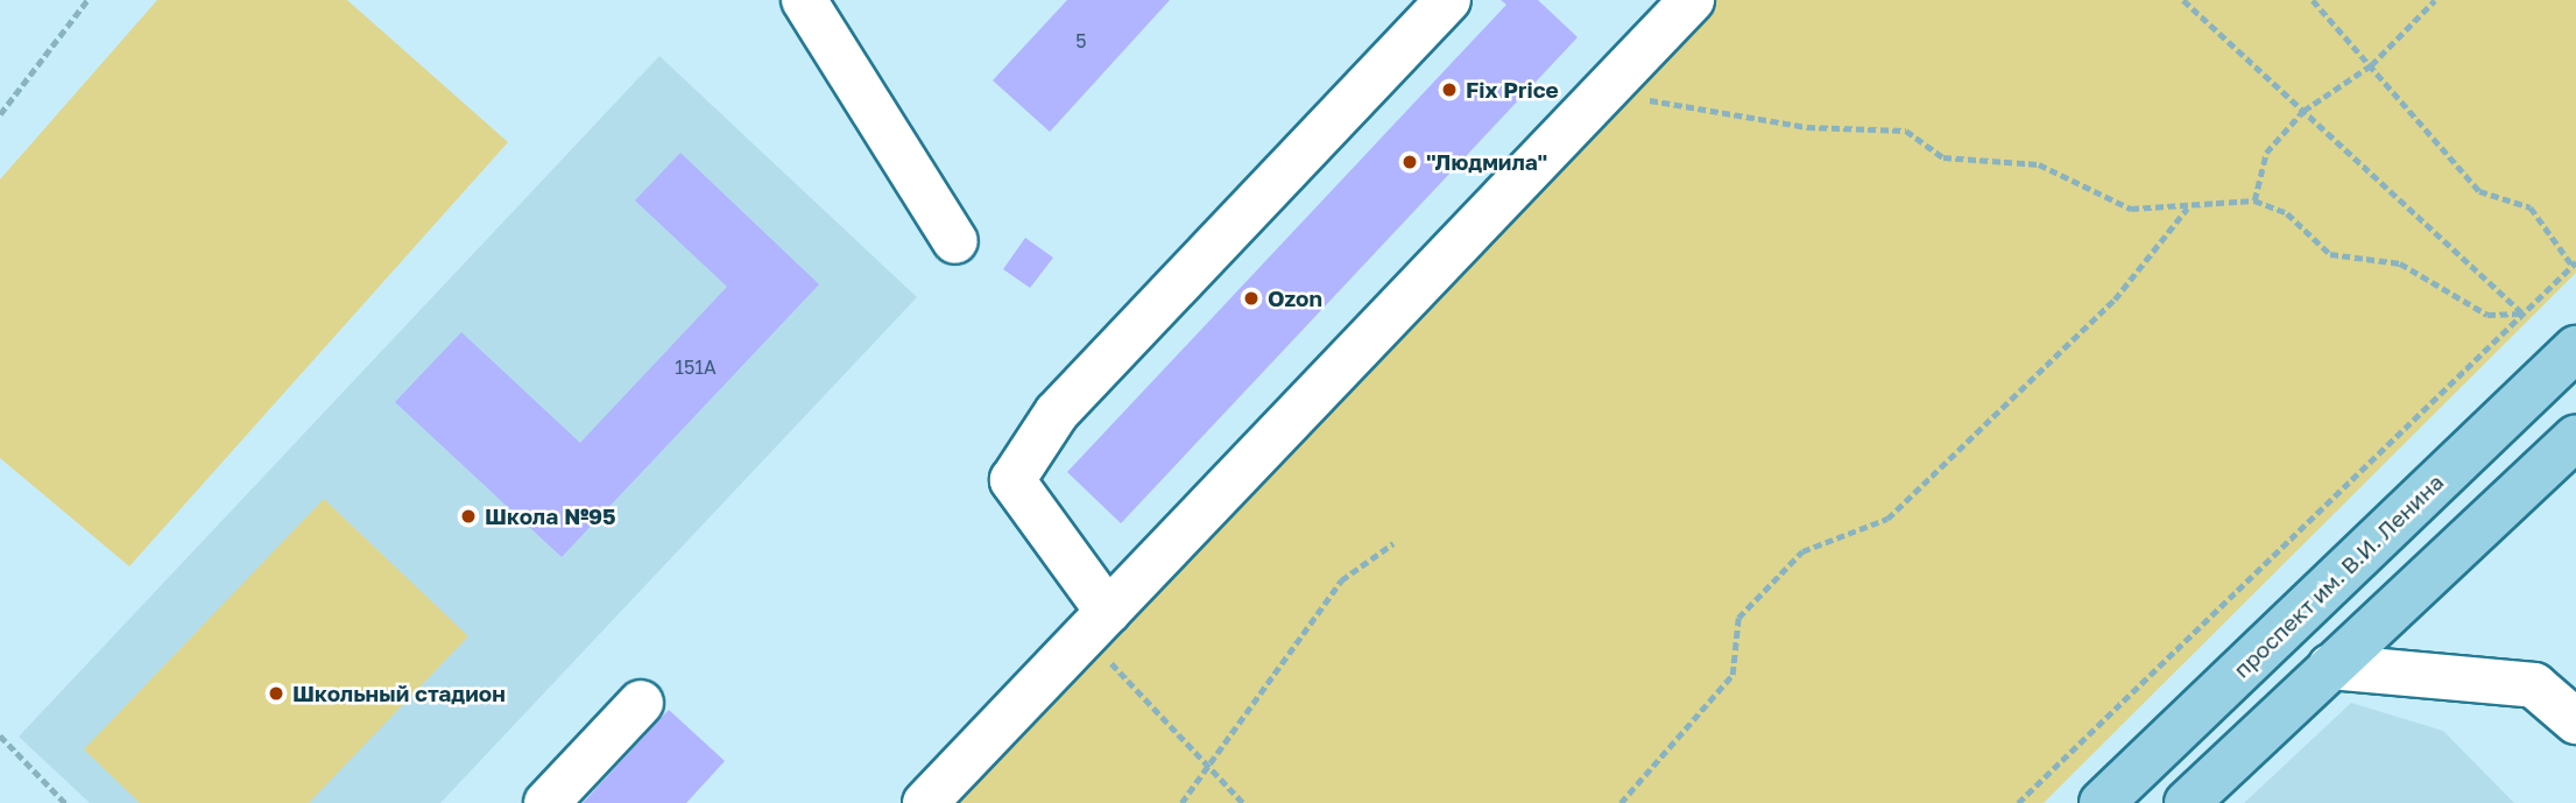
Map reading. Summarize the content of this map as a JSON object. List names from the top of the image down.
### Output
{
  "streets": {
    "main road": ["проспект им. В.И. Ленина"]
  },
  "places": [
    "Fix Price",
    "\"Людмила\"",
    "Ozon",
    "Школа №95",
    "Школьный стадион"
  ],
  "house_numbers": ["5", "151А"]
}
